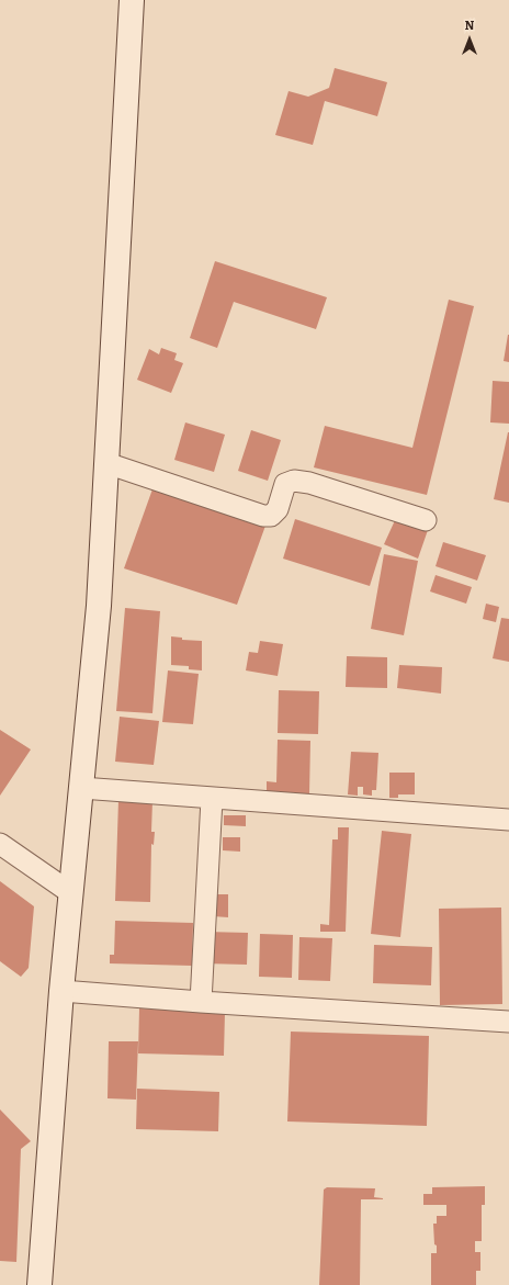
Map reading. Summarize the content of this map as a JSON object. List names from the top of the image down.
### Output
{
  "north": "top"
}
